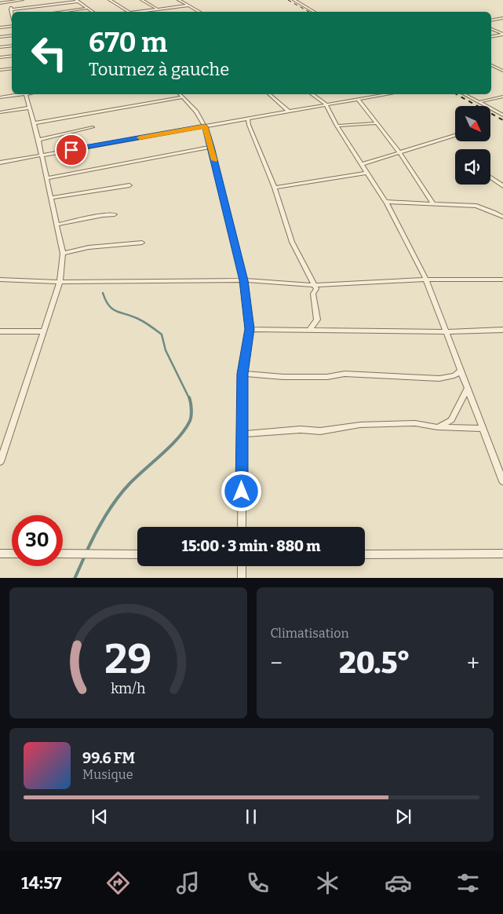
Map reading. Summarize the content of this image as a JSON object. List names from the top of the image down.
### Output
{
  "north": "bottom right",
  "page": {
    "turn": ["670 m", "Tournez à gauche"],
    "limit": "30",
    "trip": "15:00 · 3 min · 880 m",
    "tile": "Climatisation",
    "heat": ["−", "20.5°", "+"],
    "song": ["99.6 FM", "Musique"],
    "tabs": "14:57",
    "gauge": ["29", "km/h"]
  }
}
